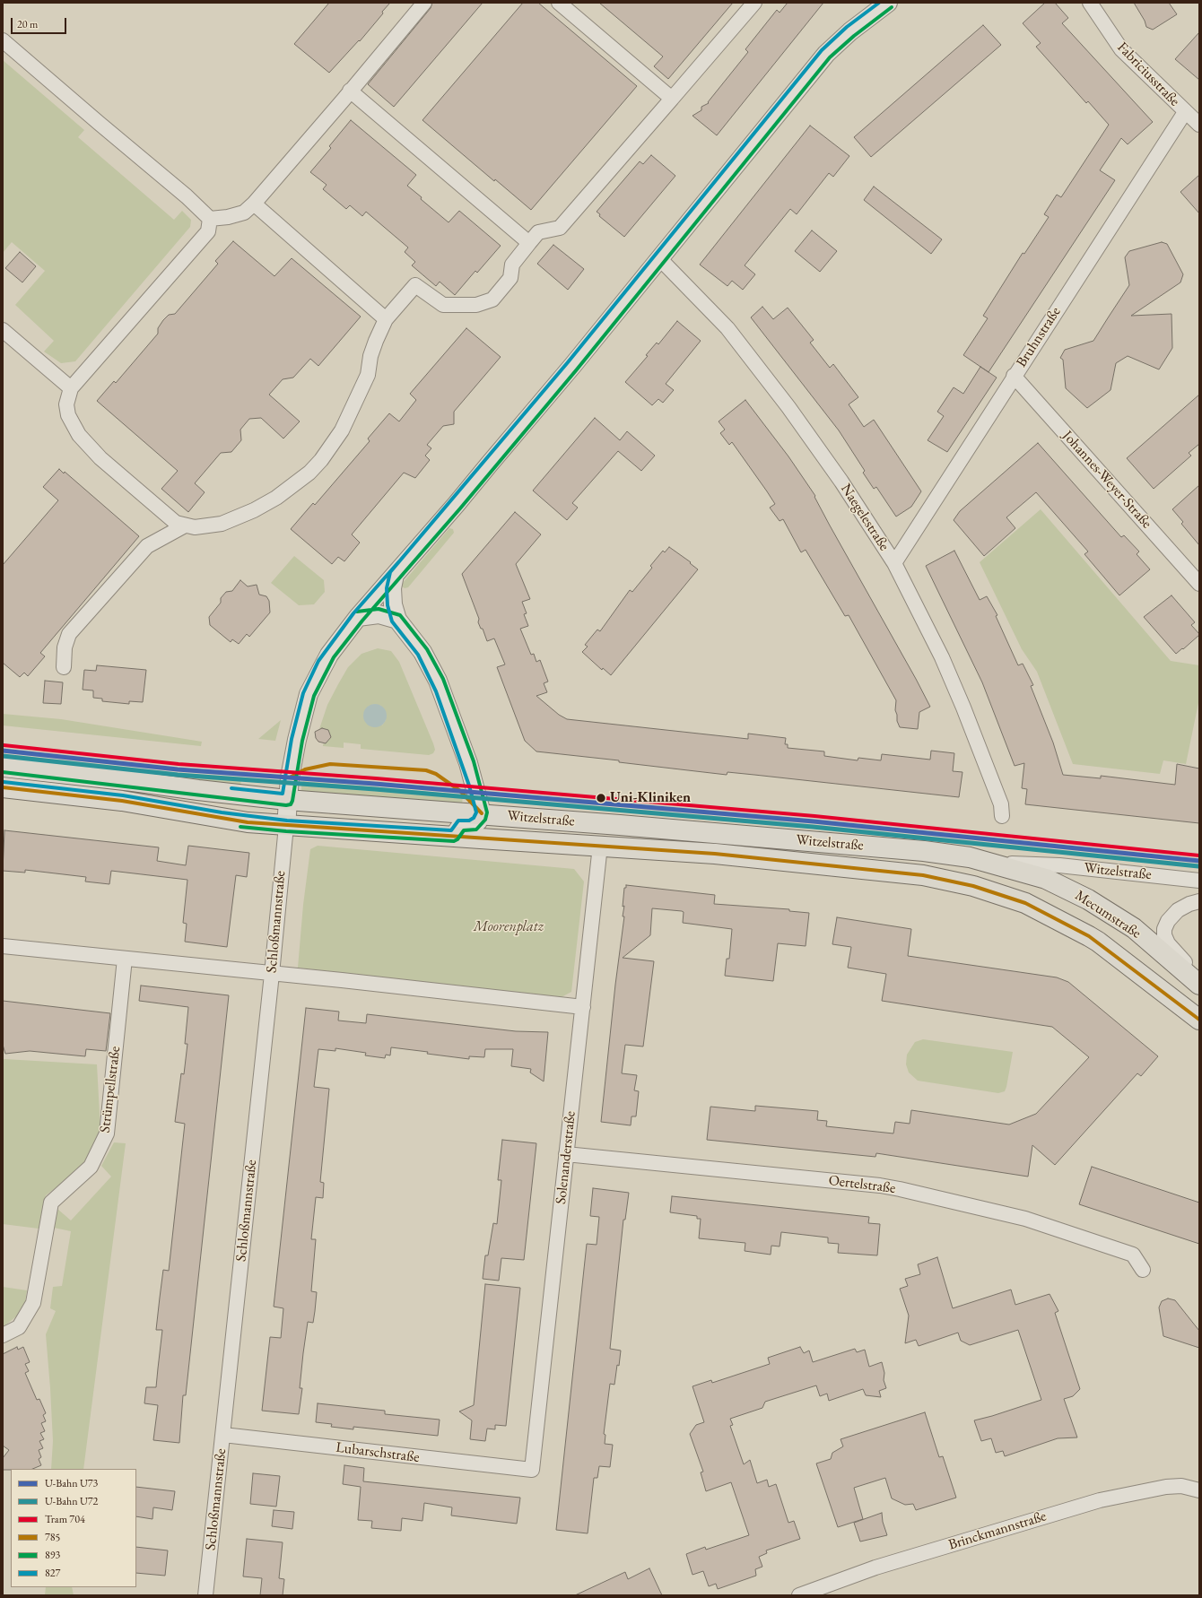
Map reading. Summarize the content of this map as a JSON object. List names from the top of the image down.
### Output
{
  "streets": {
    "main road": ["Witzelstraße", "Mecumstraße"],
    "street": [
      "Fabriciusstraße",
      "Bruhnstraße",
      "Johannes-Weyer-Straße",
      "Naegelestraße",
      "Schloßmannstraße",
      "Strümpellstraße",
      "Solenanderstraße",
      "Oertelstraße",
      "Lubarschstraße",
      "Brinckmannstraße"
    ]
  },
  "crossings": [
    ["Fabriciusstraße", "Bruhnstraße"],
    ["Bruhnstraße", "Johannes-Weyer-Straße"],
    ["Bruhnstraße", "Naegelestraße"],
    ["Witzelstraße", "Mecumstraße"],
    ["Witzelstraße", "Schloßmannstraße"],
    ["Witzelstraße", "Solenanderstraße"],
    ["Schloßmannstraße", "Lubarschstraße"],
    ["Solenanderstraße", "Oertelstraße"],
    ["Solenanderstraße", "Lubarschstraße"]
  ],
  "parks": ["Moorenplatz"],
  "places": ["Uni-Kliniken"],
  "lines": [
    "transit line 827",
    "transit line 893",
    "tram line 704",
    "metro line U73",
    "metro line U72",
    "transit line 785"
  ],
  "legend": [
    "U-Bahn U73",
    "U-Bahn U72",
    "Tram 704",
    "785",
    "893",
    "827"
  ],
  "scale_bar": "20 m"
}
